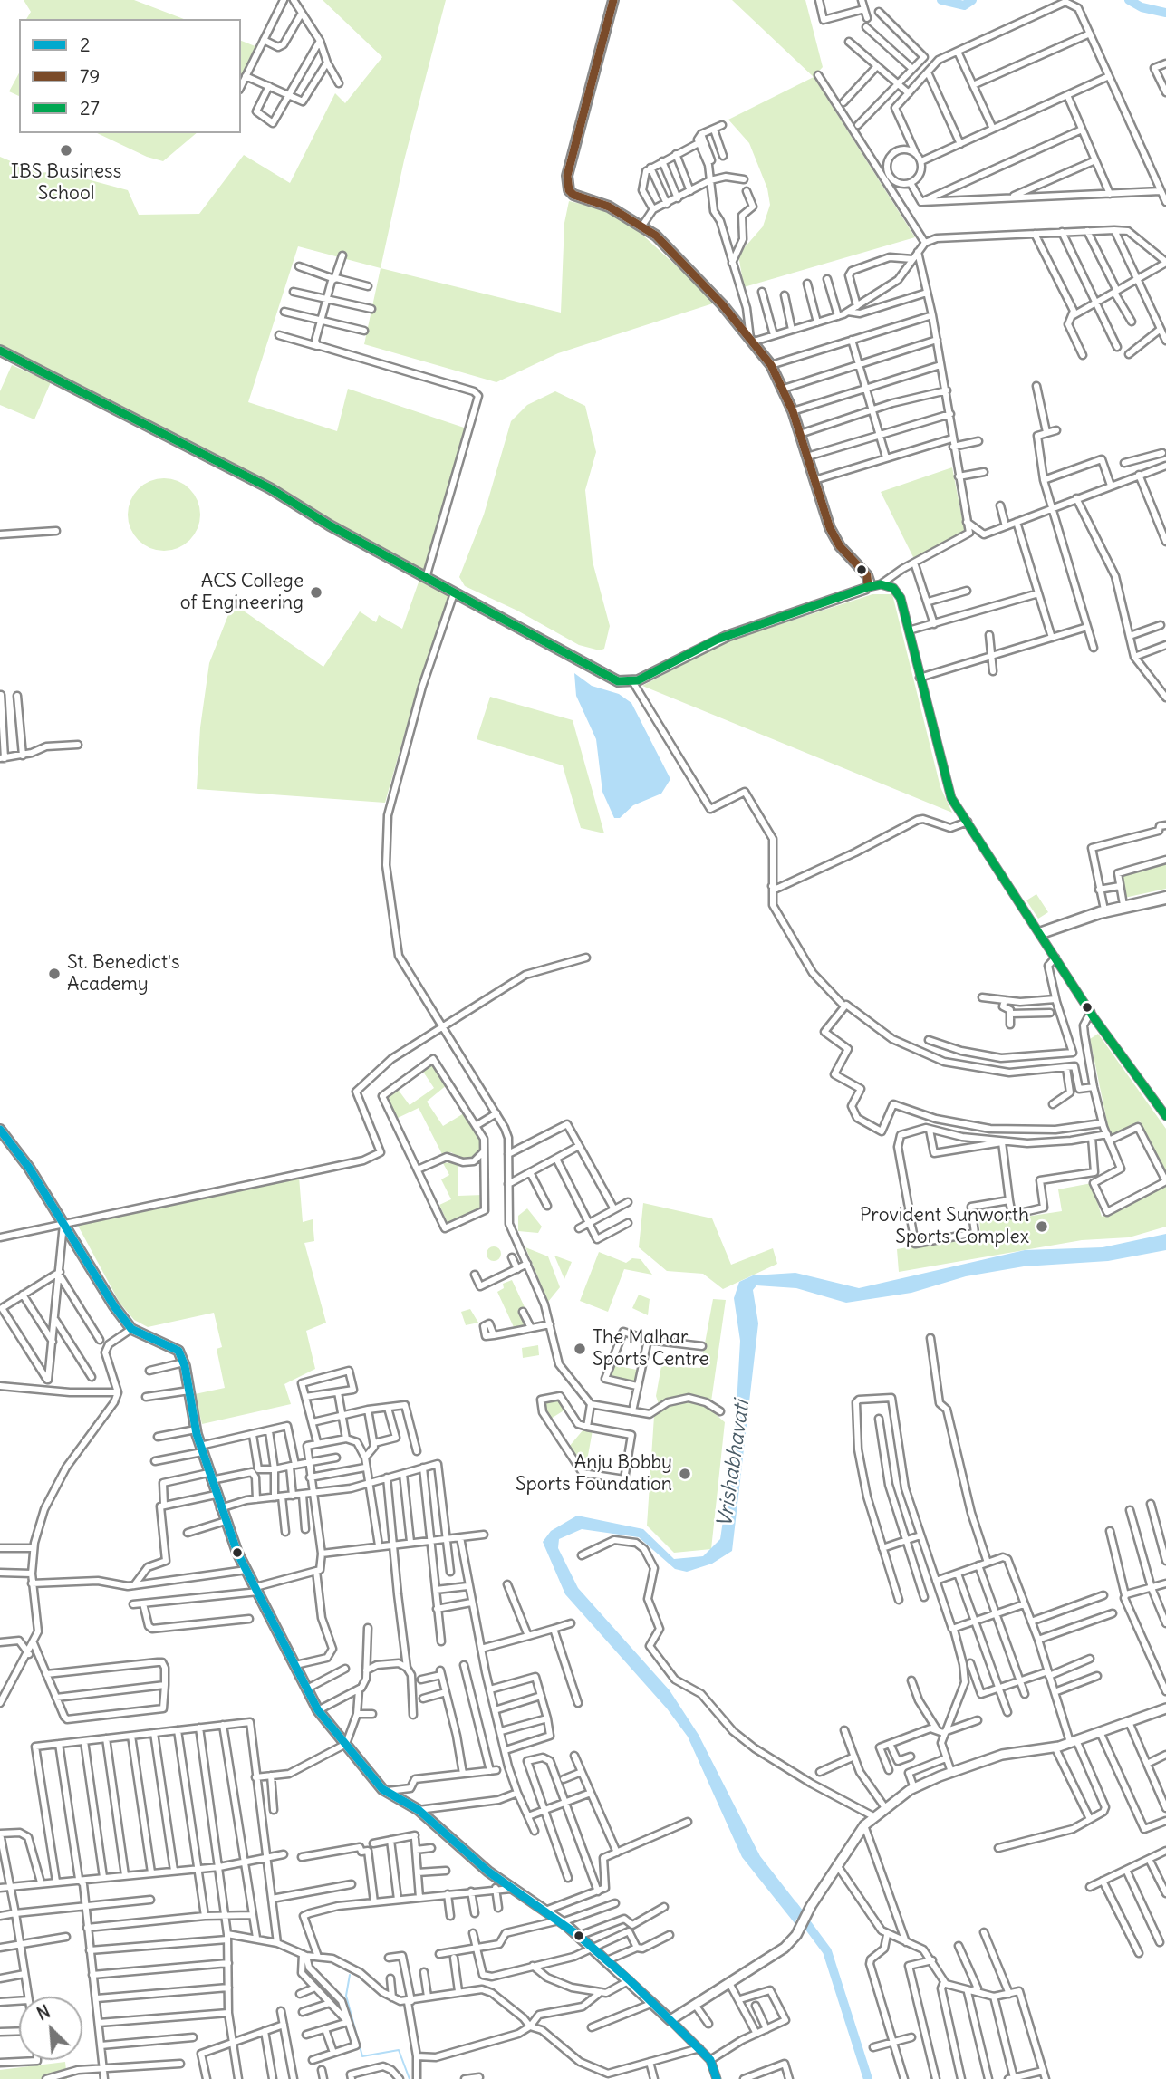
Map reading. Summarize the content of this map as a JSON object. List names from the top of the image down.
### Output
{
  "water": ["Vrishabhavati"],
  "places": [
    "IBS Business School",
    "ACS College of Engineering",
    "St. Benedict's Academy",
    "Provident Sunworth Sports Complex",
    "The Malhar Sports Centre",
    "Anju Bobby Sports Foundation"
  ],
  "lines": ["transit line 79", "transit line 27", "transit line 2"],
  "legend": ["2", "79", "27"],
  "north": "top left"
}
